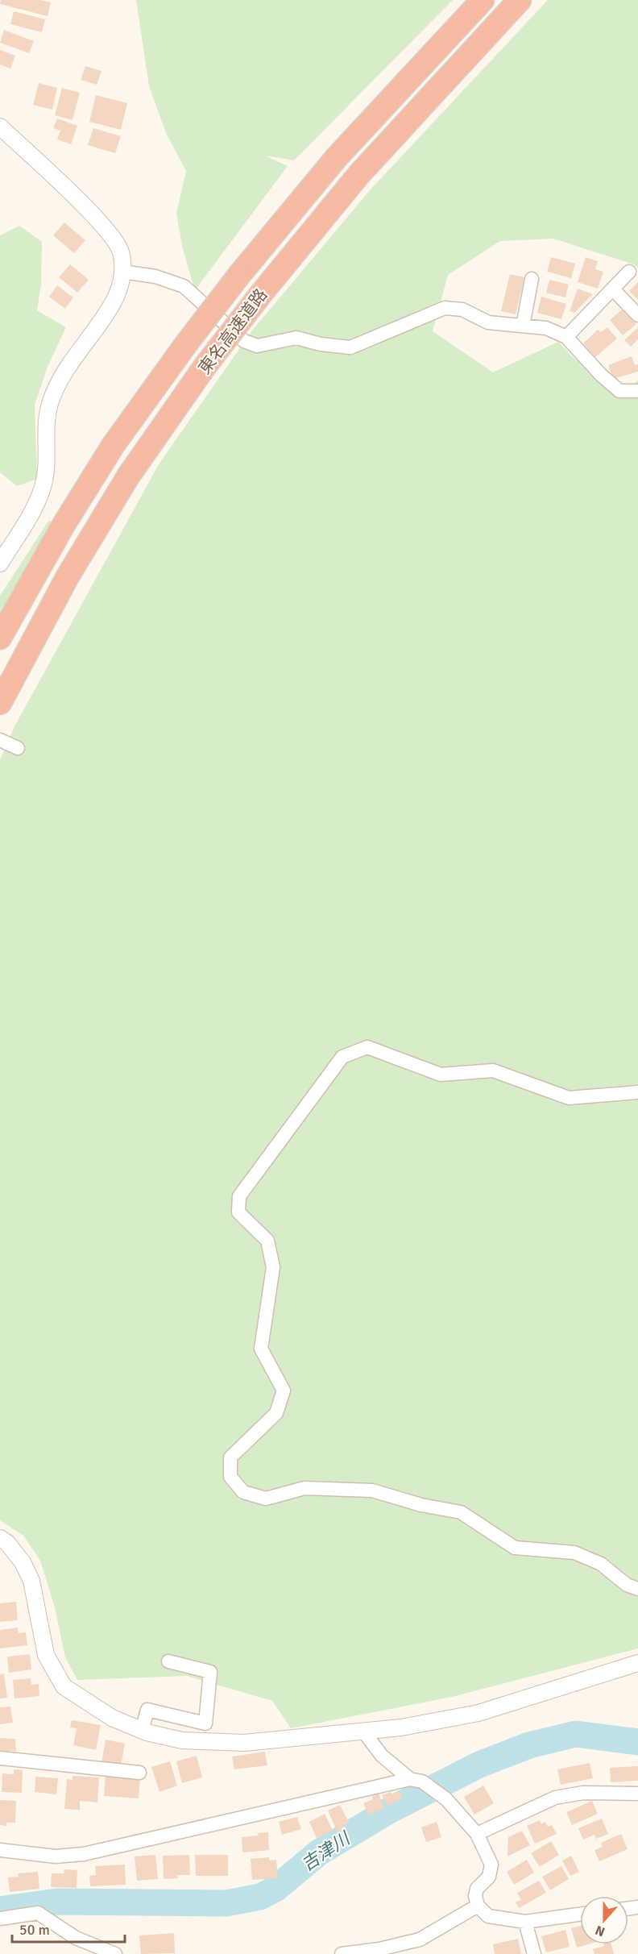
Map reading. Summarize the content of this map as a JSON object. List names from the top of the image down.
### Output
{
  "streets": {
    "highway": ["東名高速道路"]
  },
  "water": ["吉津川"],
  "scale_bar": "50 m",
  "north": "bottom"
}
